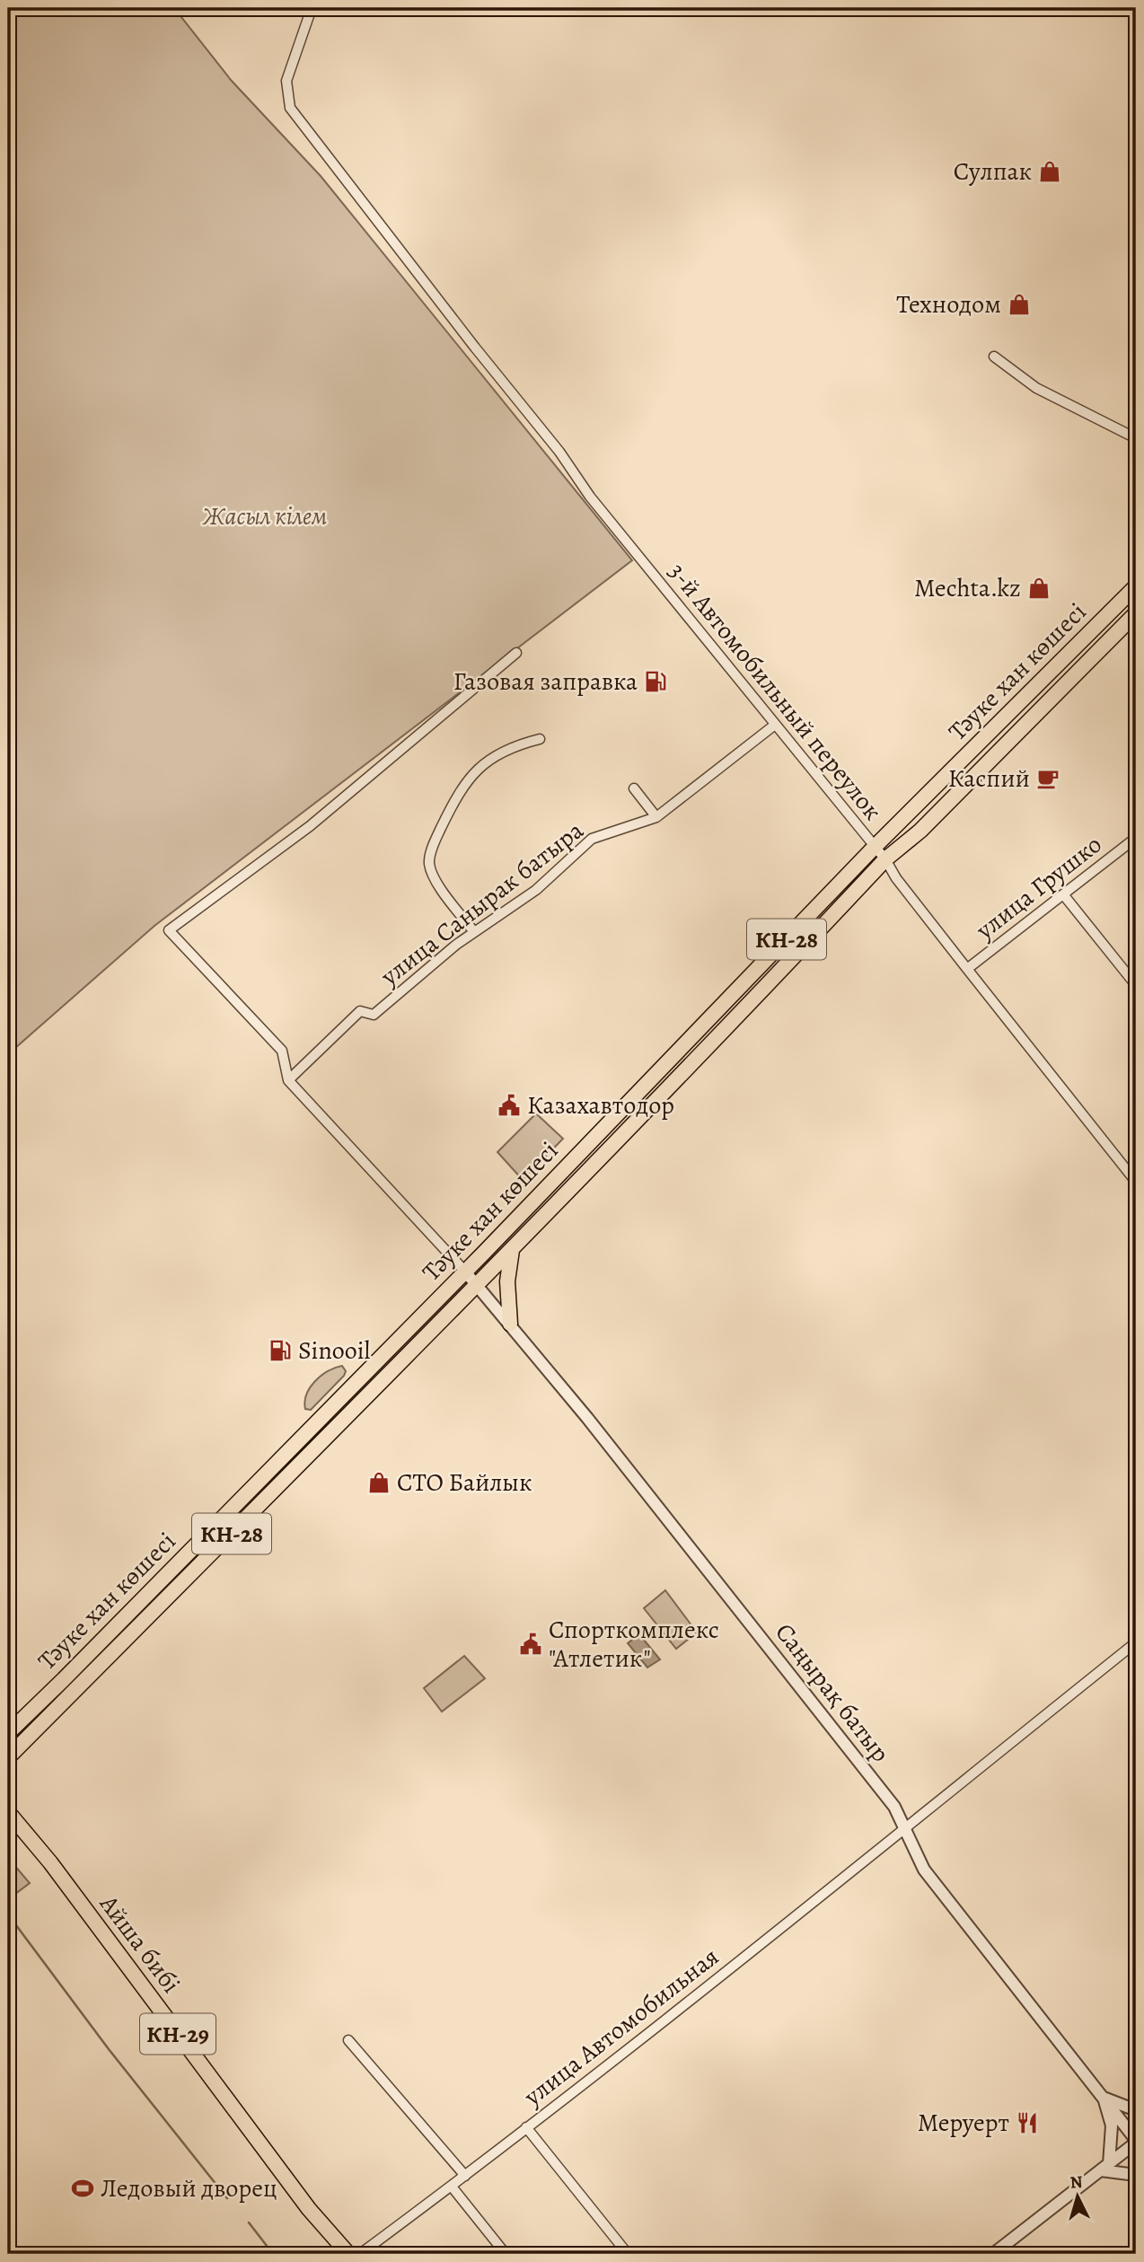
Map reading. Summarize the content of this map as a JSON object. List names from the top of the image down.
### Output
{
  "streets": {
    "main road": [
      "Тәуке хан көшесі",
      "КН-28",
      "Айша бибі",
      "КН-29"
    ],
    "street": [
      "3-й Автомобильный переулок",
      "улица Грушко",
      "улица Санырак батыра",
      "Саңырақ батыр",
      "улица Автомобильная"
    ]
  },
  "crossings": [
    ["Тәуке хан көшесі", "3-й Автомобильный переулок"],
    ["Тәуке хан көшесі", "Саңырақ батыр"],
    ["3-й Автомобильный переулок", "улица Грушко"],
    ["3-й Автомобильный переулок", "улица Санырак батыра"],
    ["Саңырақ батыр", "улица Автомобильная"]
  ],
  "parks": ["Жасыл кілем"],
  "places": {
    "shop": [
      "Сулпак",
      "Технодом",
      "Mechta.kz",
      "СТО Байлык"
    ],
    "fuel station": ["Газовая заправка", "Sinooil"],
    "cafe": ["Каспий"],
    "public building": ["Казахавтодор", "Спорткомплекс \"Атлетик\""],
    "restaurant": ["Меруерт"],
    "sports": ["Ледовый дворец"]
  },
  "north": "top"
}
